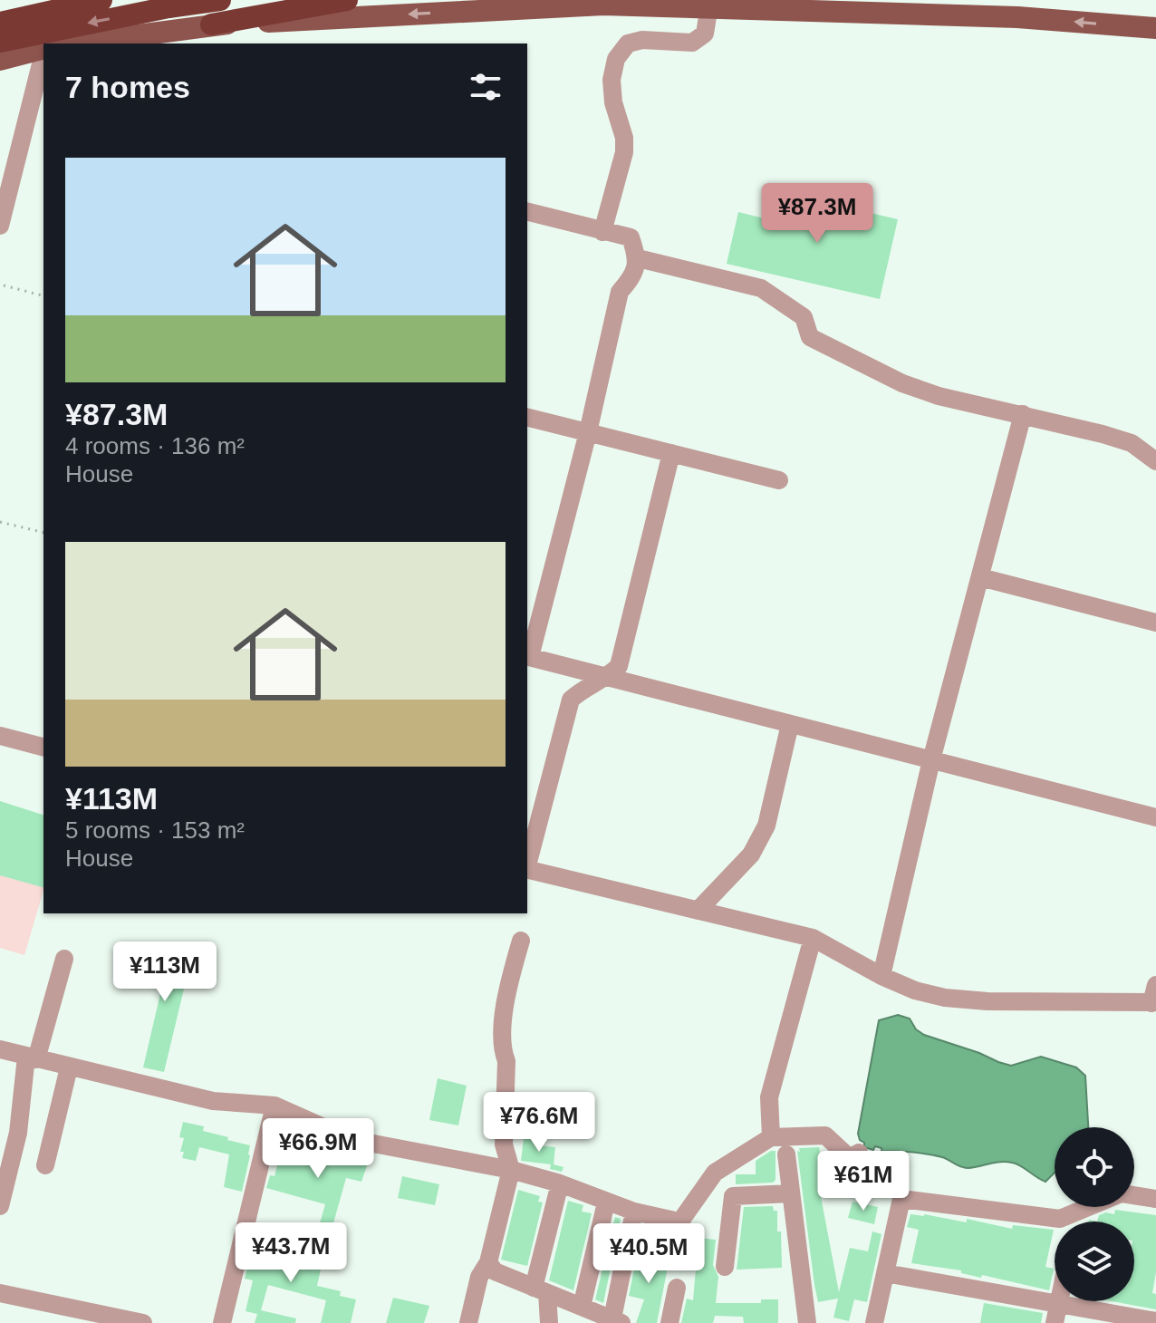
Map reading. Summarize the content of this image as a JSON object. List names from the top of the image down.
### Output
{
  "page": {
    "heading": "7 homes",
    "list": [
      {
        "name": "¥87.3M",
        "note": "4 rooms · 136 m² · House"
      },
      {
        "name": "¥113M",
        "note": "5 rooms · 153 m² · House"
      }
    ],
    "price": [
      "¥87.3M",
      "¥113M",
      "¥76.6M",
      "¥66.9M",
      "¥61M",
      "¥43.7M",
      "¥40.5M"
    ]
  }
}
